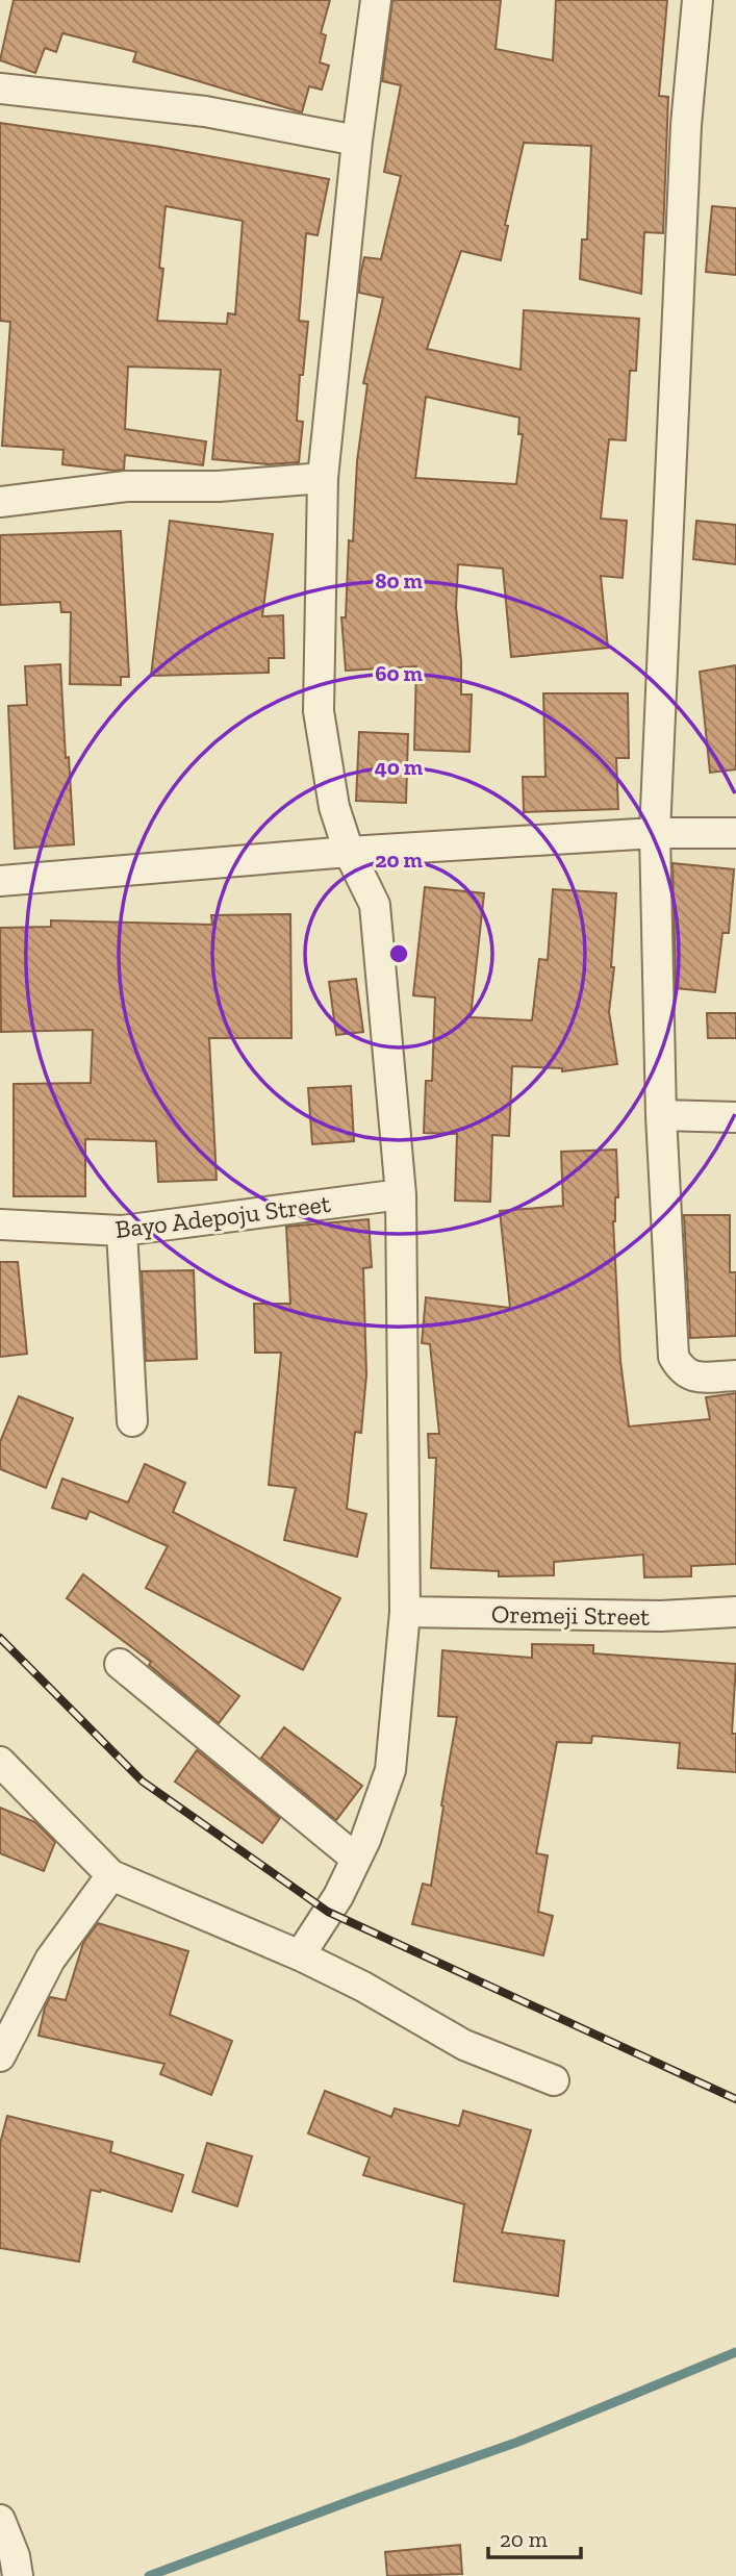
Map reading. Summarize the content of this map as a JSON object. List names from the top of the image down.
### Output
{
  "streets": {
    "street": ["Bayo Adepoju Street", "Oremeji Street"]
  },
  "scale_bar": "20 m",
  "rings": [
    "80 m",
    "60 m",
    "40 m",
    "20 m"
  ]
}
